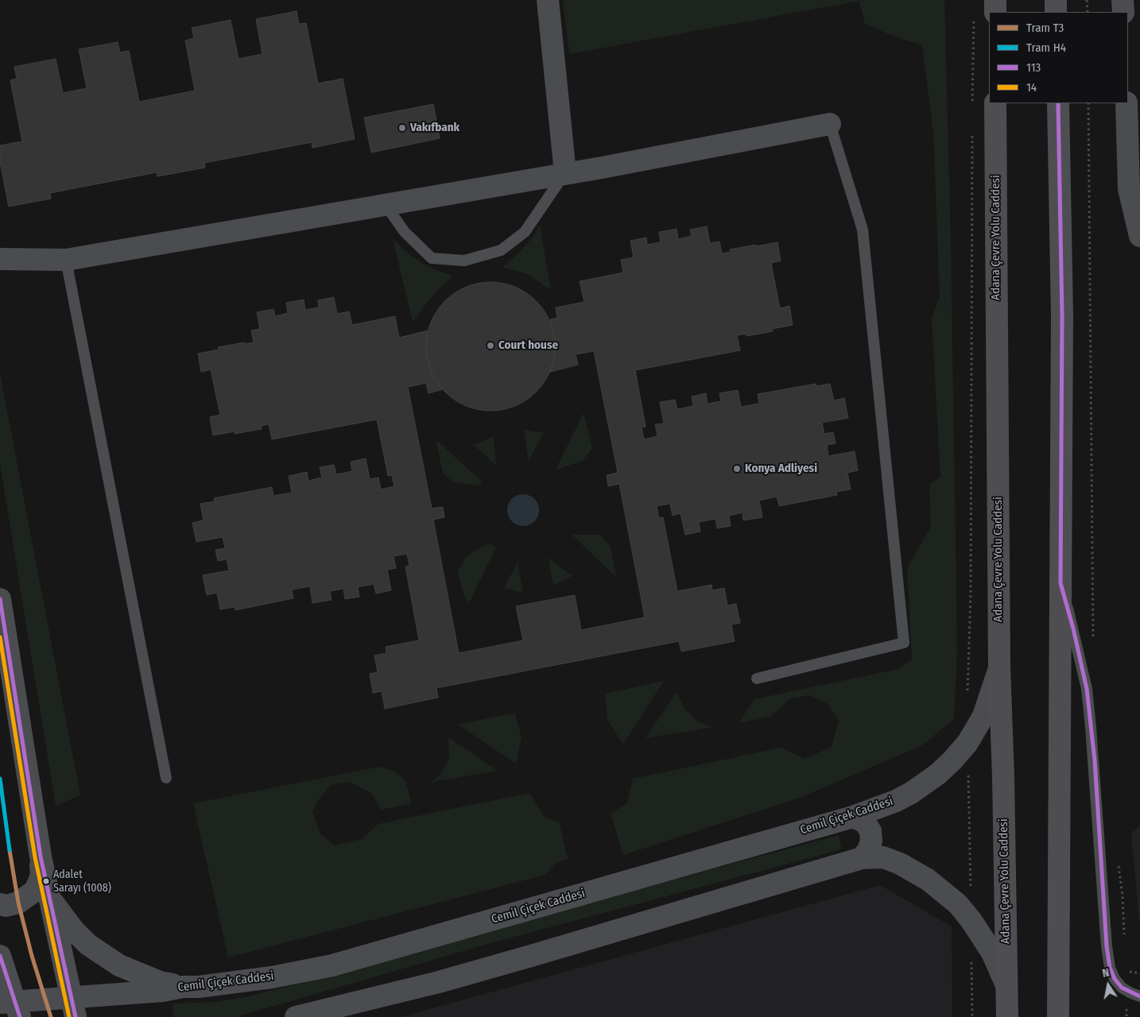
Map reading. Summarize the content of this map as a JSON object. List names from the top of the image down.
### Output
{
  "streets": {
    "highway": ["Adana Çevre Yolu Caddesi"],
    "street": ["Cemil Çiçek Caddesi"]
  },
  "crossings": [
    ["Adana Çevre Yolu Caddesi", "Cemil Çiçek Caddesi"]
  ],
  "places": [
    "Vakıfbank",
    "Court house",
    "Konya Adliyesi",
    "Adalet Sarayı (1008)"
  ],
  "lines": [
    "transit line 113",
    "transit line 14",
    "tram line H4",
    "tram line T3"
  ],
  "legend": [
    "Tram T3",
    "Tram H4",
    "113",
    "14"
  ],
  "north": "top"
}
